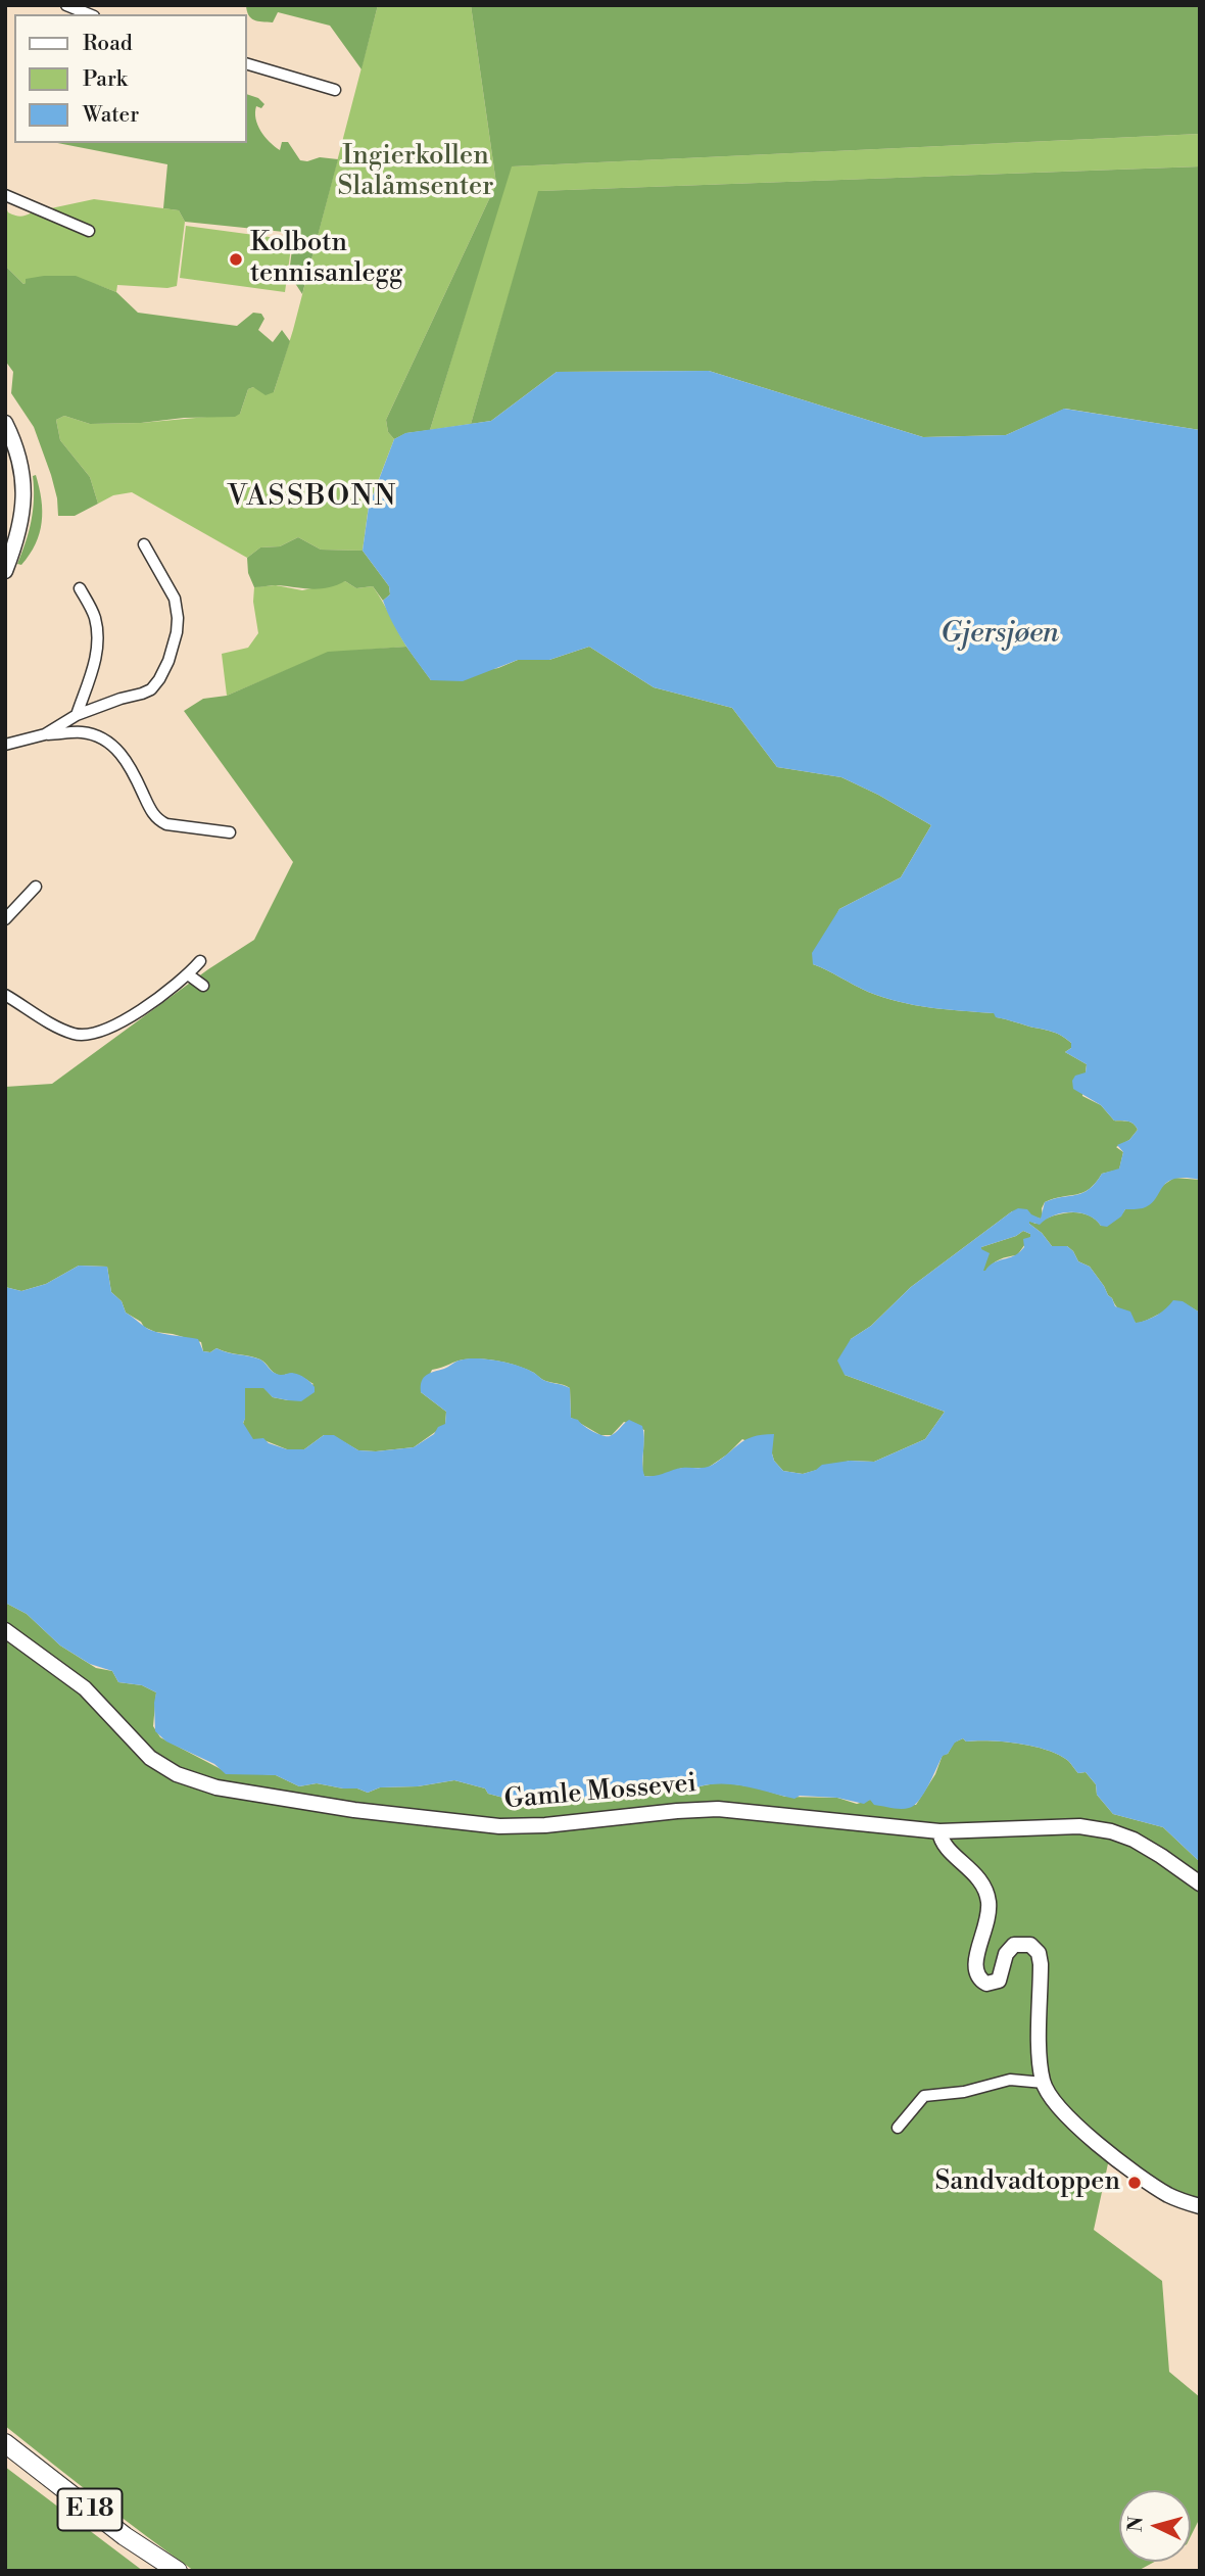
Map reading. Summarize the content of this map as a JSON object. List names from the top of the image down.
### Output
{
  "streets": {
    "highway": ["E 18"],
    "main road": ["Gamle Mossevei"]
  },
  "districts": ["VASSBONN"],
  "water": ["Gjersjøen"],
  "parks": ["Ingierkollen Slalåmsenter"],
  "places": ["Kolbotn tennisanlegg", "Sandvadtoppen"],
  "legend": ["Road", "Park", "Water"],
  "north": "left"
}
